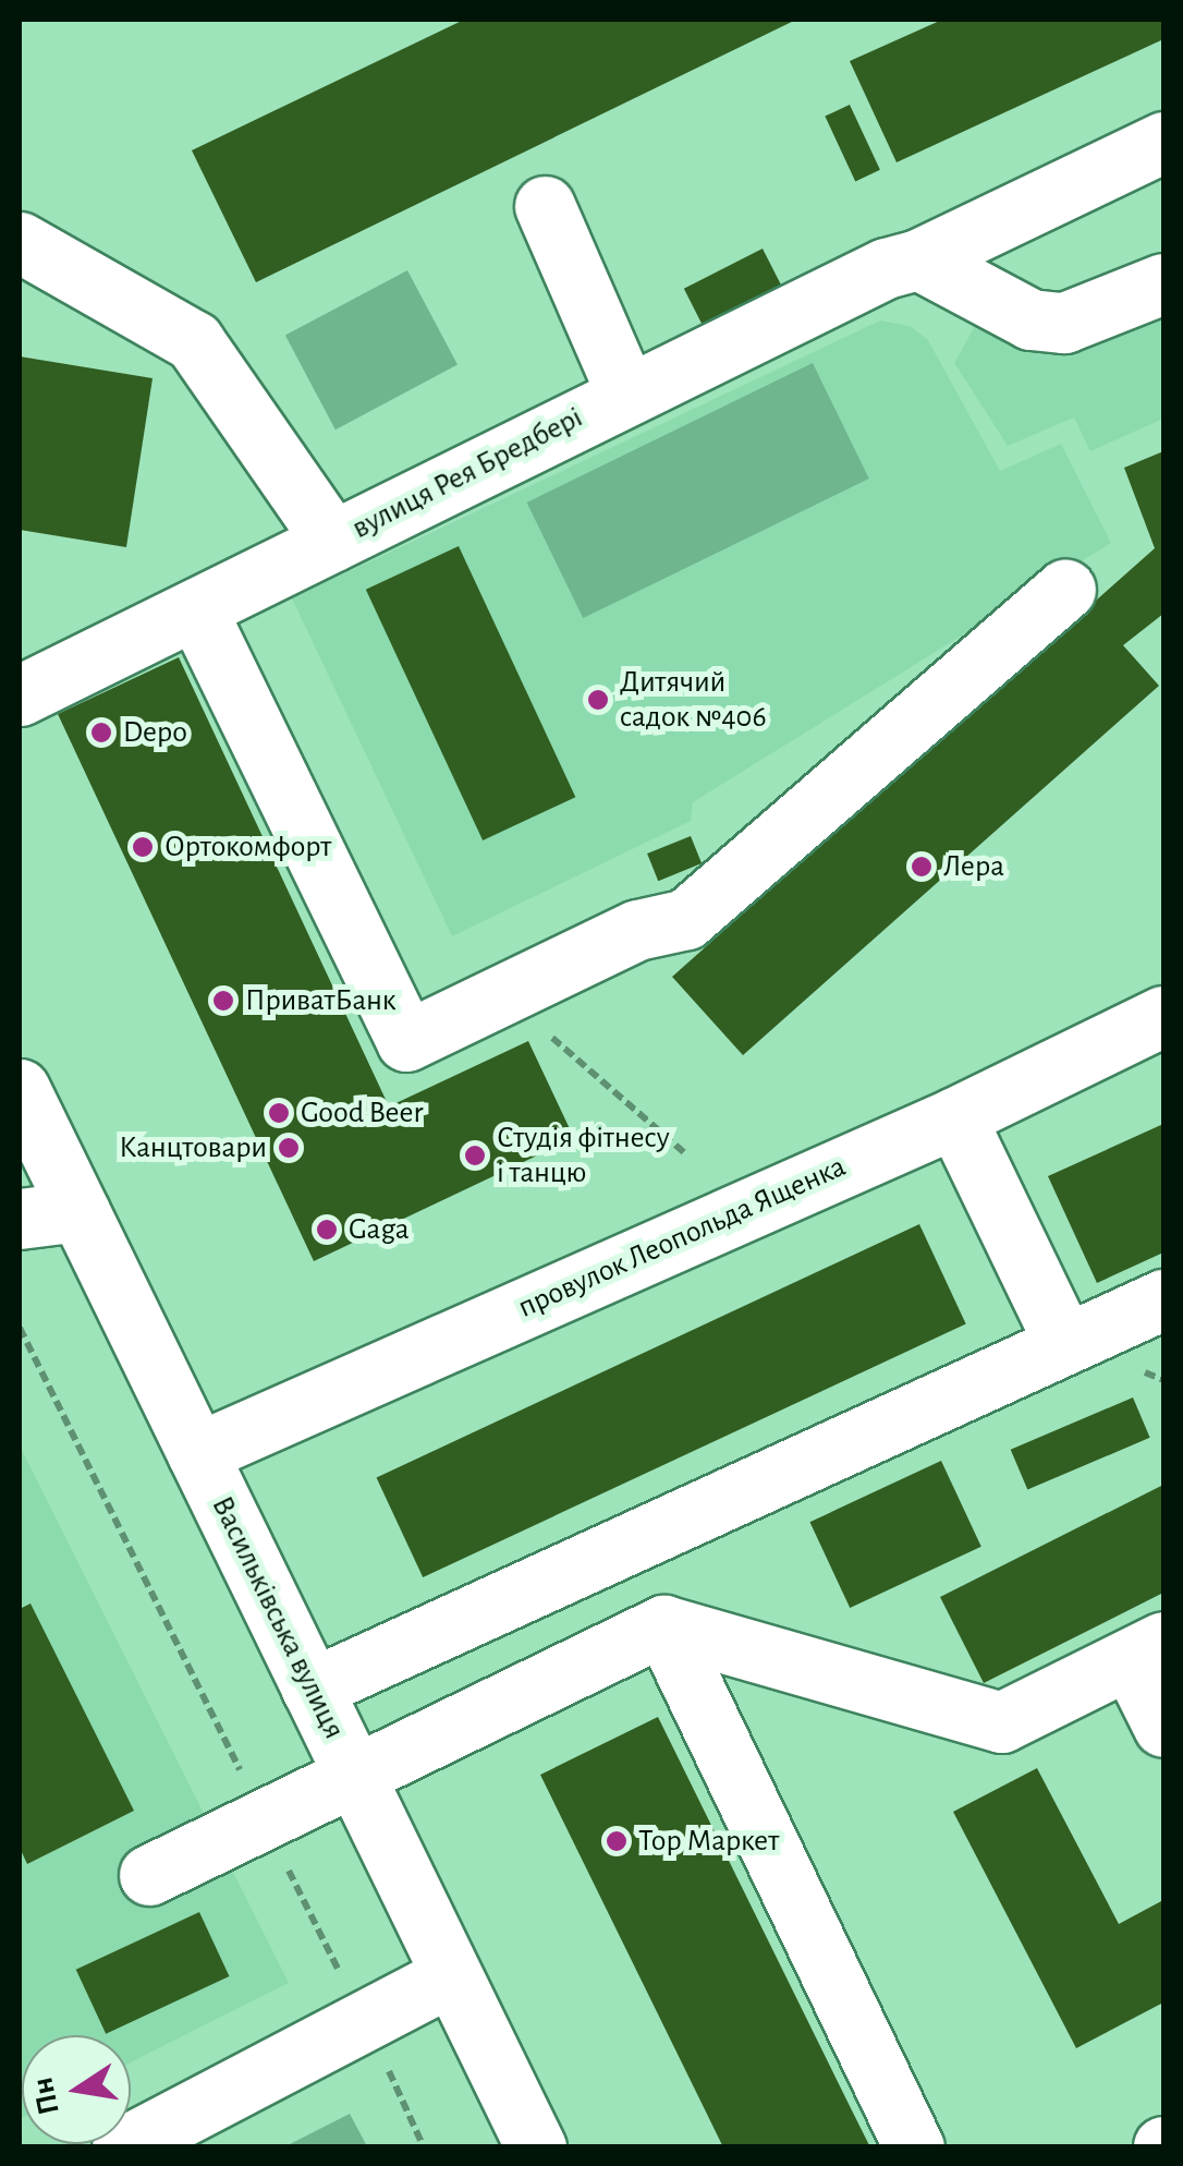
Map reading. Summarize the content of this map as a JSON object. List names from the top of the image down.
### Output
{
  "streets": {
    "street": ["вулиця Рея Бредбері", "провулок Леопольда Ященка", "Васильківська вулиця"]
  },
  "crossings": [
    ["провулок Леопольда Ященка", "Васильківська вулиця"]
  ],
  "places": [
    "Дитячий садок №406",
    "Depo",
    "Ортокомфорт",
    "Лера",
    "ПриватБанк",
    "Good Beer",
    "Канцтовари",
    "Студія фітнесу і танцю",
    "Gaga",
    "Top Маркет"
  ],
  "north": "left"
}
